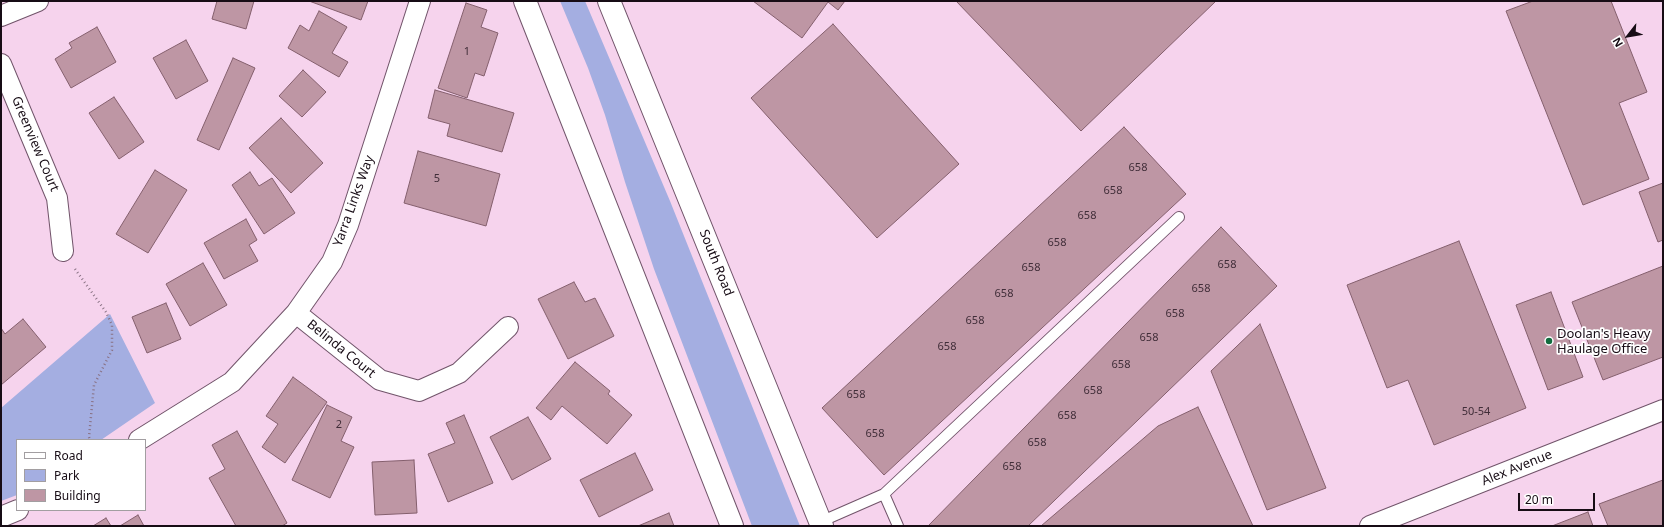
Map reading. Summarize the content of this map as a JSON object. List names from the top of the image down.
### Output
{
  "streets": {
    "highway": ["South Road"],
    "street": [
      "Greenview Court",
      "Yarra Links Way",
      "Belinda Court",
      "Alex Avenue"
    ]
  },
  "crossings": [
    ["Yarra Links Way", "Belinda Court"]
  ],
  "places": ["Doolan's Heavy Haulage Office"],
  "house_numbers": [
    "1",
    "658",
    "5",
    "658",
    "658",
    "658",
    "658",
    "658",
    "658",
    "658",
    "658",
    "658",
    "658",
    "658",
    "658",
    "658",
    "658",
    "50-54",
    "658",
    "2",
    "658",
    "658",
    "658"
  ],
  "legend": ["Road", "Park", "Building"],
  "scale_bar": "20 m",
  "north": "bottom left"
}
